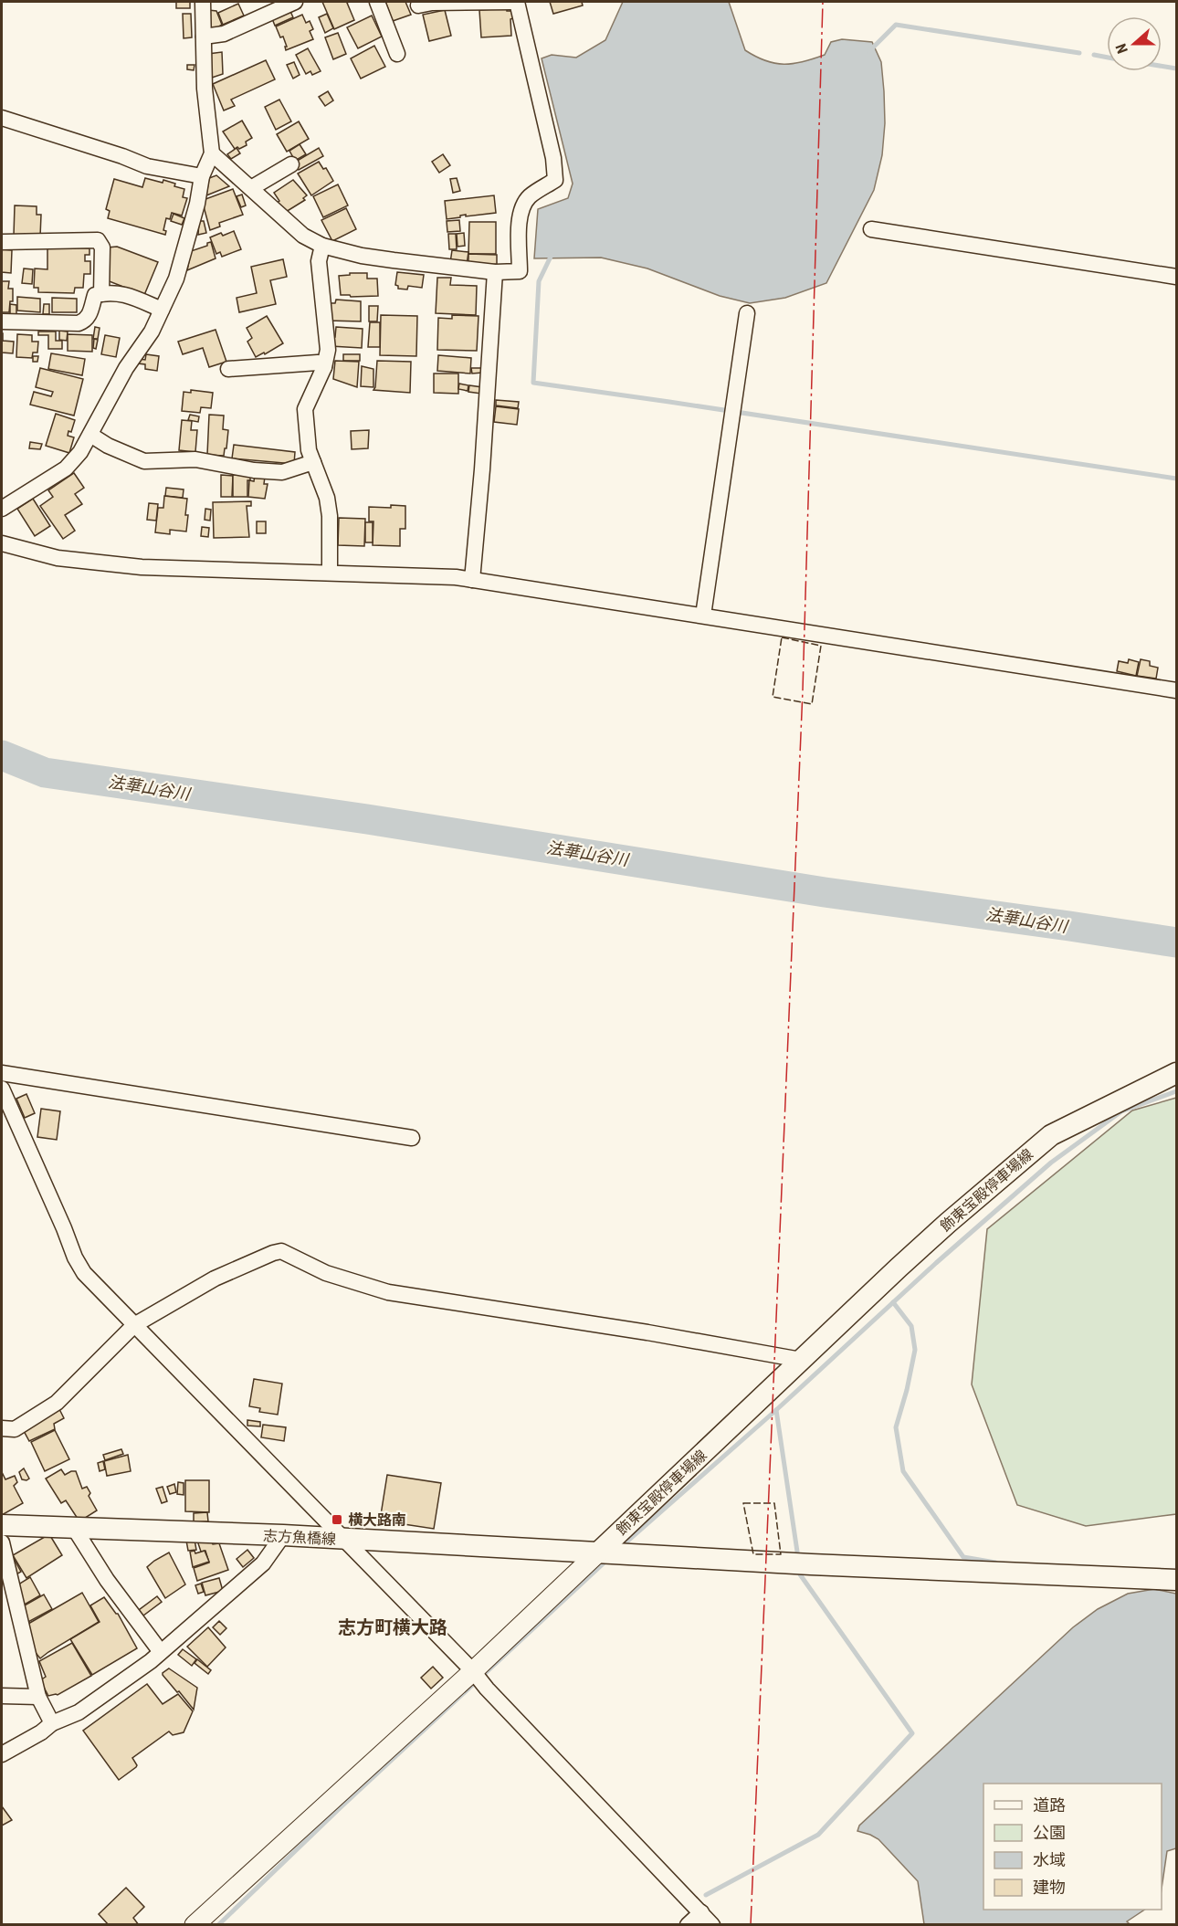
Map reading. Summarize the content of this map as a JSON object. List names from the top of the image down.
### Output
{
  "streets": {
    "main road": ["飾東宝殿停車場線", "志方魚橋線"]
  },
  "crossings": [
    ["飾東宝殿停車場線", "志方魚橋線"]
  ],
  "districts": ["志方町横大路"],
  "water": ["法華山谷川"],
  "places": {
    "transit": ["横大路南"]
  },
  "legend": [
    "道路",
    "公園",
    "水域",
    "建物"
  ],
  "north": "left"
}
